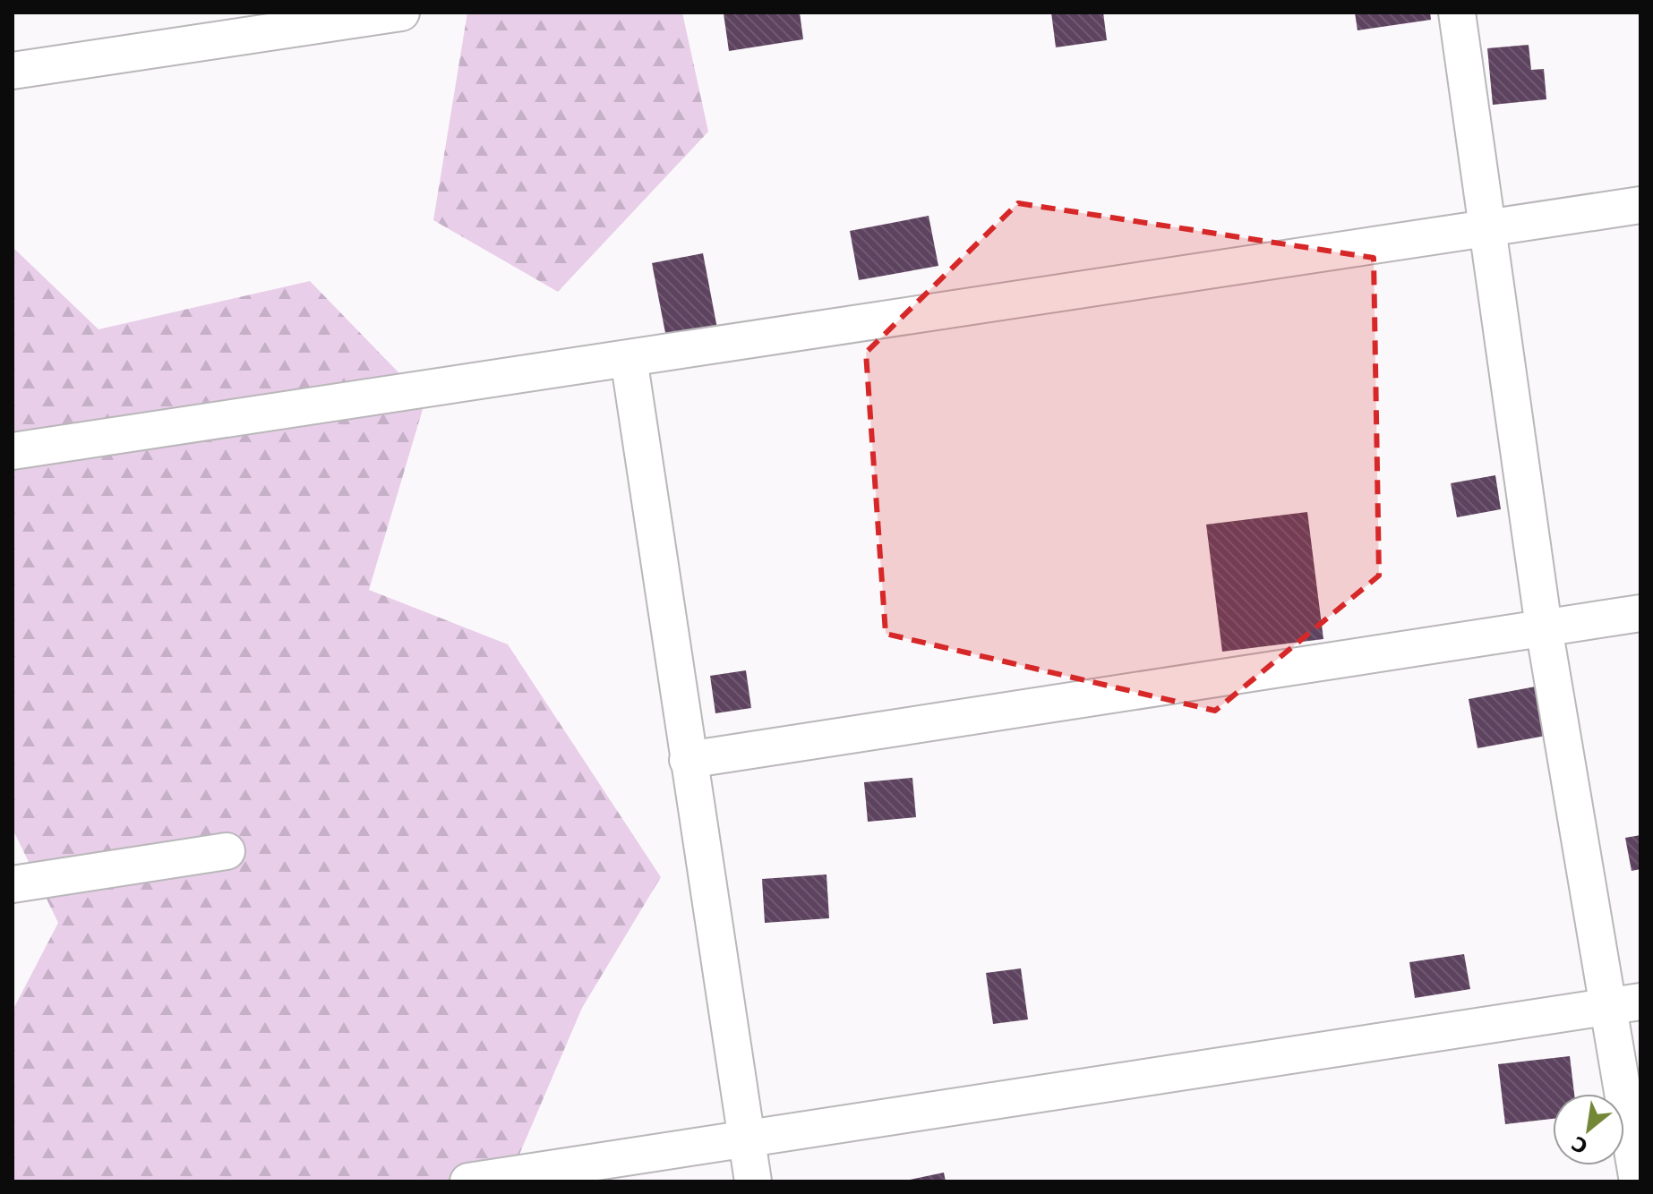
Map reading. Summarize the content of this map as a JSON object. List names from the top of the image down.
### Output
{
  "north": "bottom left"
}
